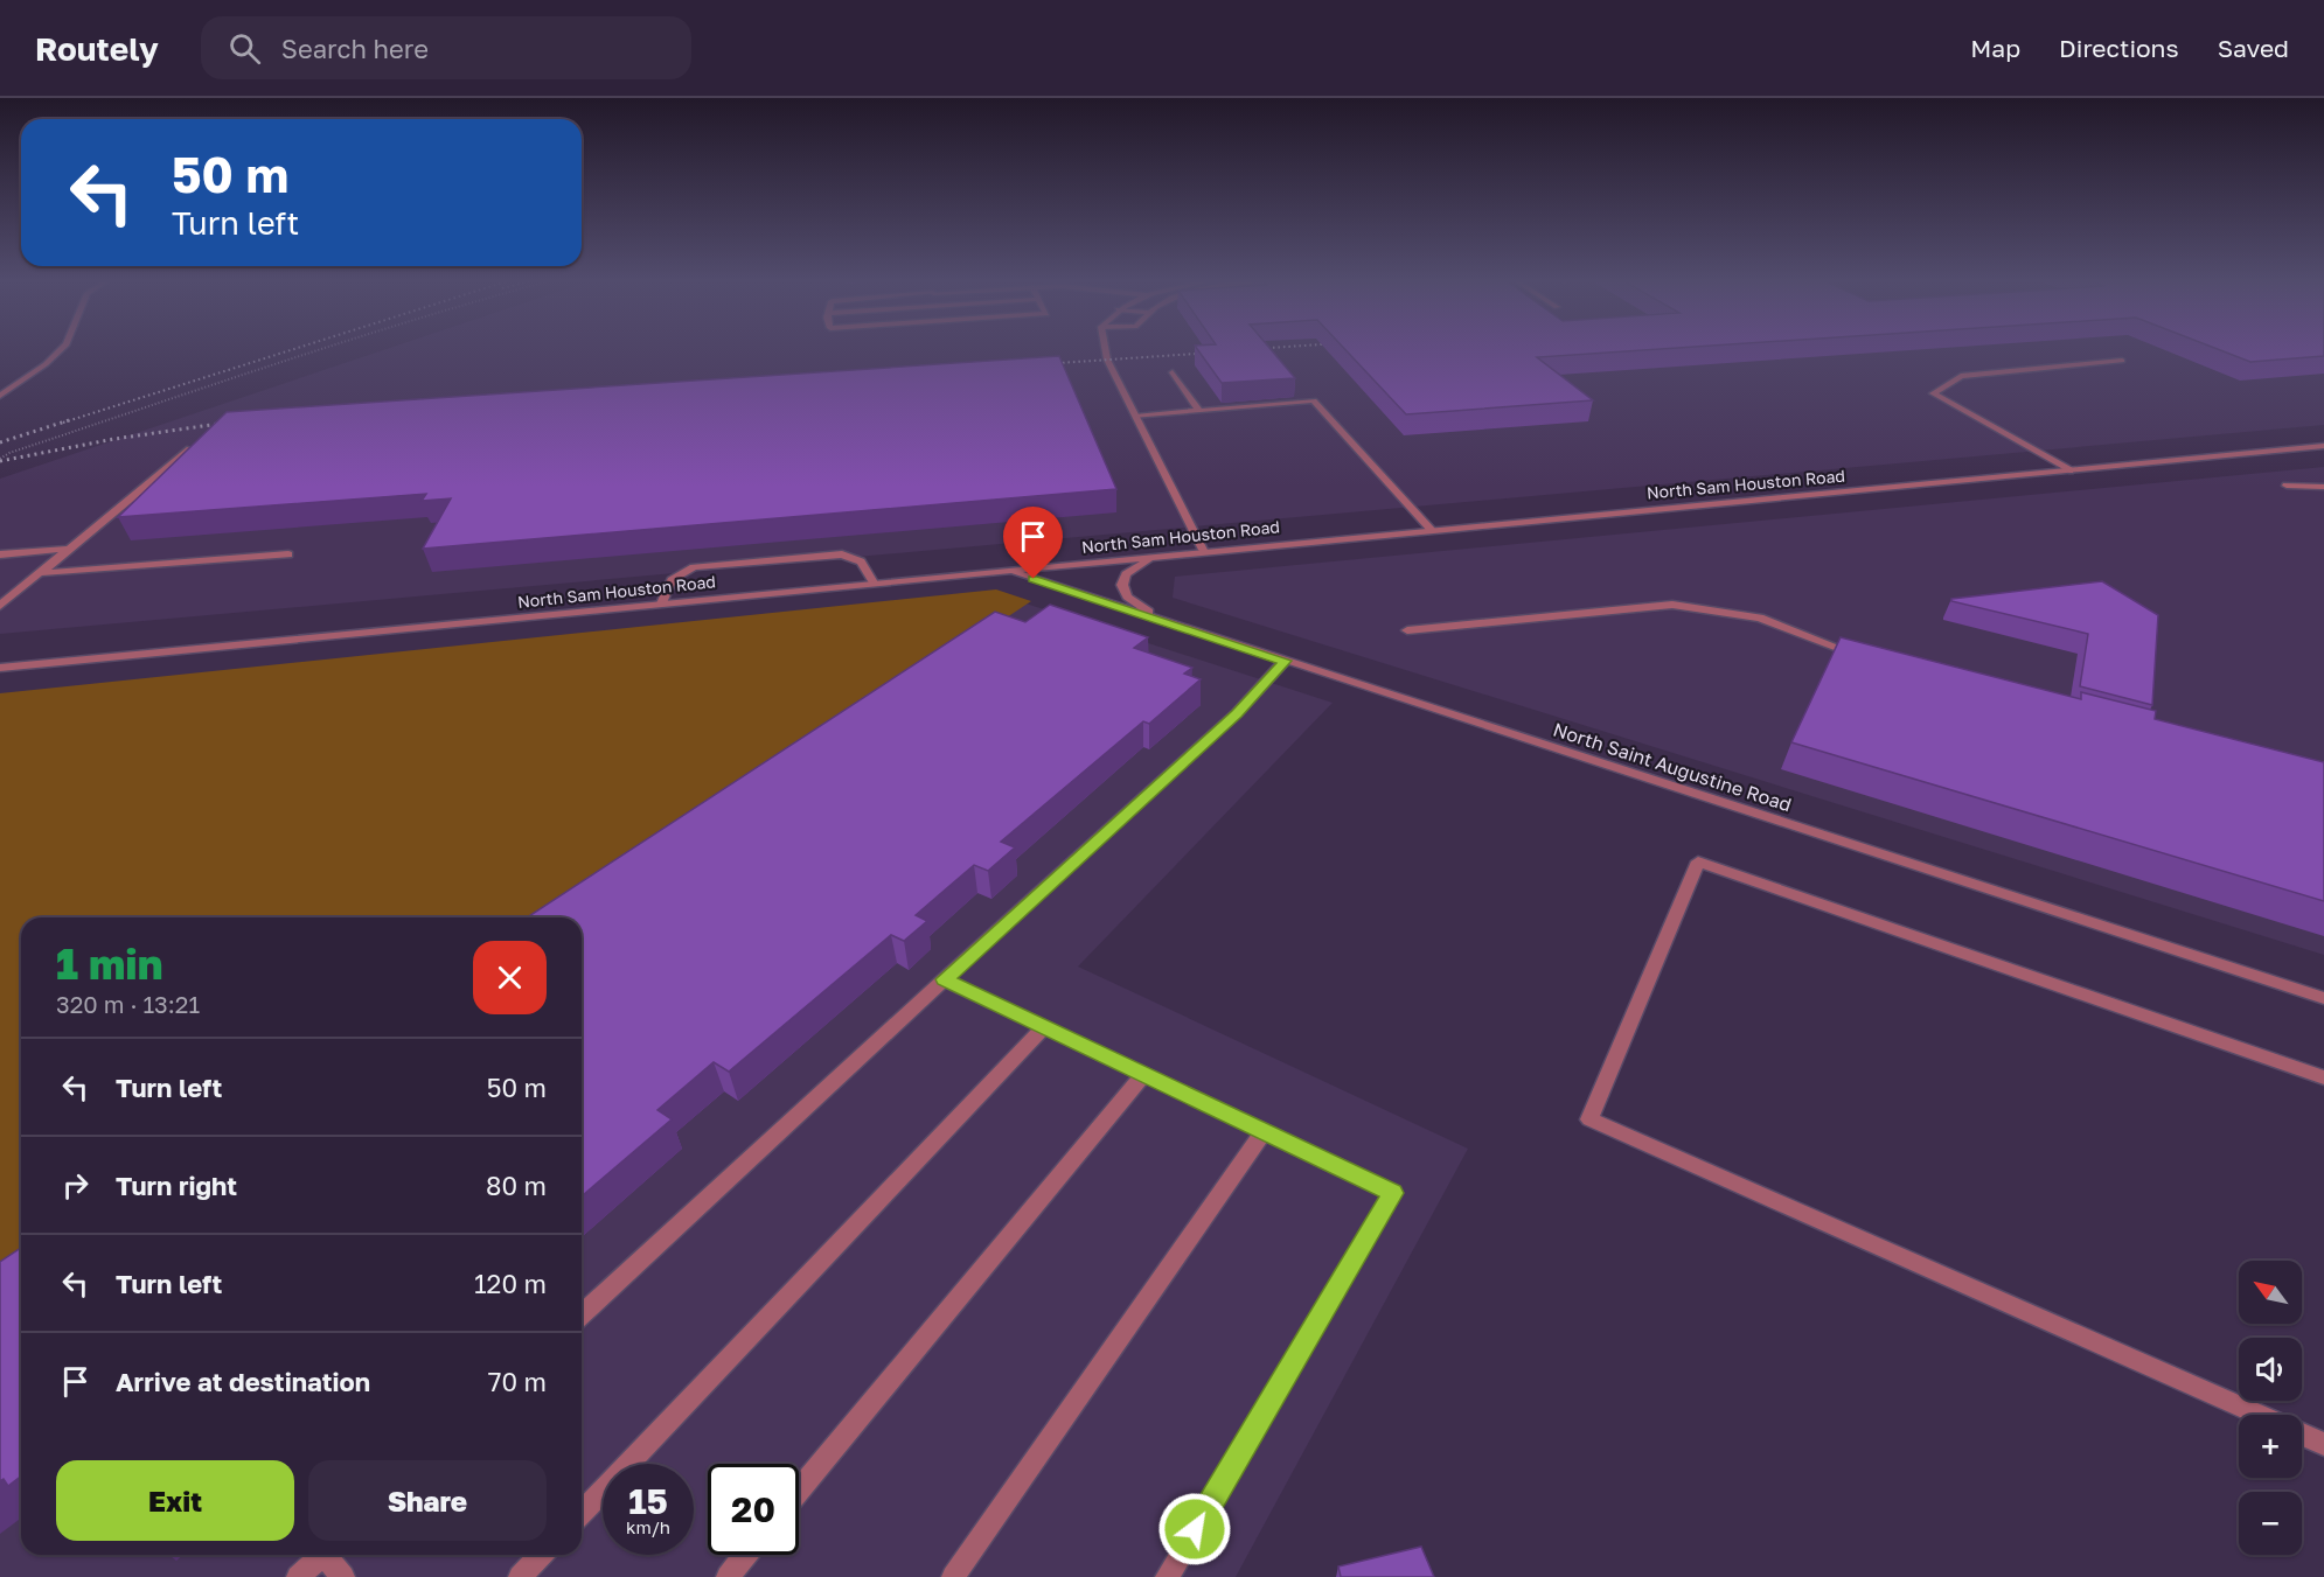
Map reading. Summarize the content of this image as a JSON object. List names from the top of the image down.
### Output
{
  "streets": {
    "street": ["North Sam Houston Road", "North Saint Augustine Road"]
  },
  "crossings": [
    ["North Sam Houston Road", "North Saint Augustine Road"]
  ],
  "north": "top left",
  "page": {
    "header": "Routely",
    "search": "Search here",
    "nav": ["Map", "Directions", "Saved"],
    "turn": ["50 m", "Turn left"],
    "heading": ["1 min", "320 m · 13:21"],
    "list": [
      {
        "name": "Turn left",
        "value": "50 m"
      },
      {
        "name": "Turn right",
        "value": "80 m"
      },
      {
        "name": "Turn left",
        "value": "120 m"
      },
      {
        "name": "Arrive at destination",
        "value": "70 m"
      }
    ],
    "map_buttons": ["+", "−"],
    "buttons": ["Exit", "Share"],
    "speed": "15 km/h",
    "limit": "20"
  }
}
